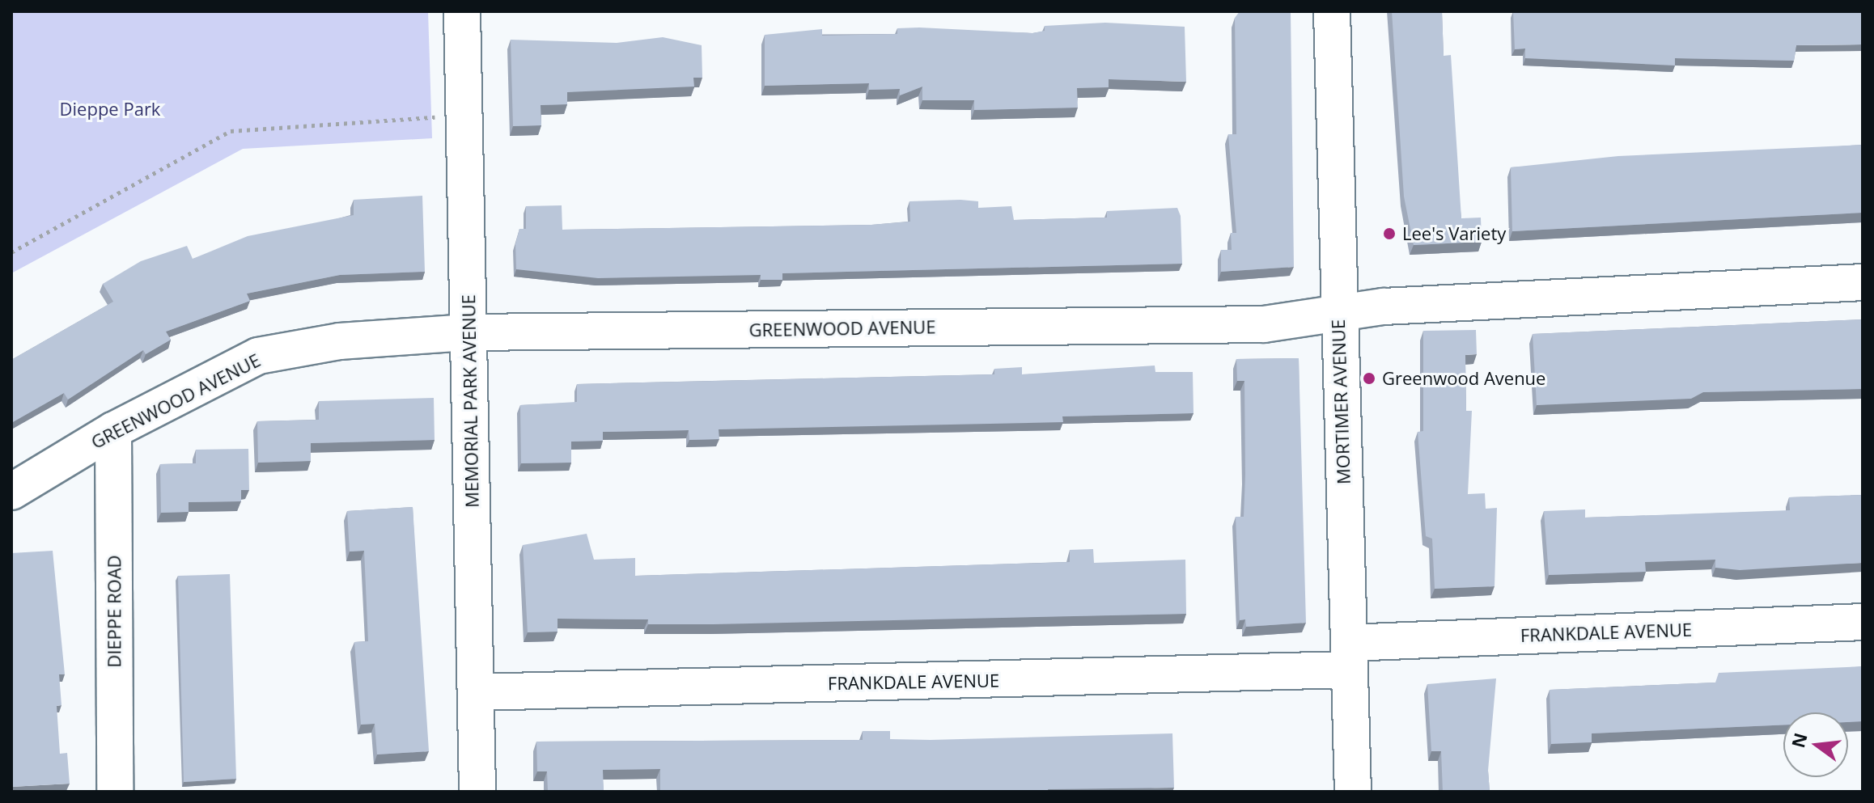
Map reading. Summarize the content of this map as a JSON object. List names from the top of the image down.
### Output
{
  "streets": {
    "street": [
      "GREENWOOD AVENUE",
      "MEMORIAL PARK AVENUE",
      "MORTIMER AVENUE",
      "DIEPPE ROAD",
      "FRANKDALE AVENUE"
    ]
  },
  "crossings": [
    ["GREENWOOD AVENUE", "MEMORIAL PARK AVENUE"],
    ["GREENWOOD AVENUE", "MORTIMER AVENUE"],
    ["GREENWOOD AVENUE", "DIEPPE ROAD"],
    ["MEMORIAL PARK AVENUE", "FRANKDALE AVENUE"],
    ["MORTIMER AVENUE", "FRANKDALE AVENUE"]
  ],
  "parks": ["Dieppe Park"],
  "places": ["Lee's Variety", "Greenwood Avenue"],
  "north": "left"
}
